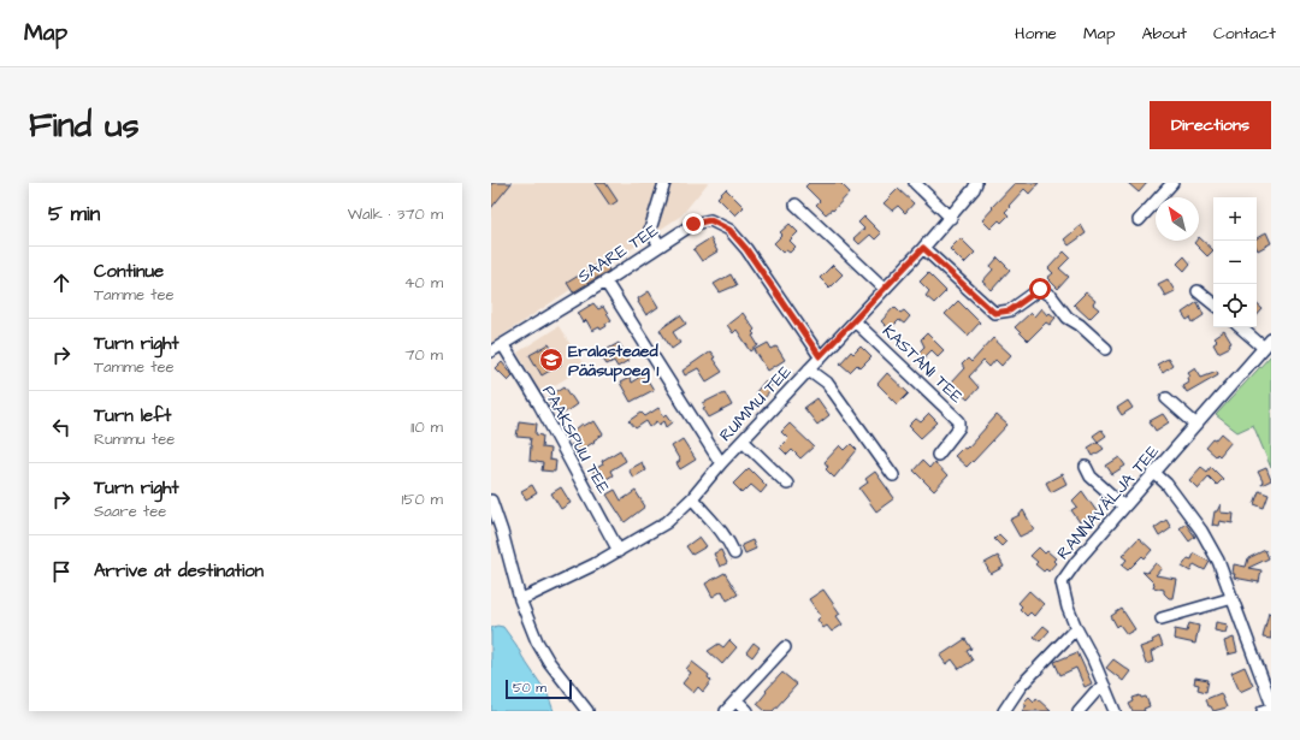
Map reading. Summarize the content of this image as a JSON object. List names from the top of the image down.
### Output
{
  "streets": {
    "street": [
      "SAARE TEE",
      "KASTANI TEE",
      "RUMMU TEE",
      "PAAKSPUU TEE",
      "RANNAVÄLJA TEE"
    ]
  },
  "crossings": [
    ["SAARE TEE", "RUMMU TEE"],
    ["SAARE TEE", "PAAKSPUU TEE"],
    ["KASTANI TEE", "RUMMU TEE"],
    ["RUMMU TEE", "PAAKSPUU TEE"]
  ],
  "places": {
    "school or university": ["Eralasteaed Pääsupoeg 1"]
  },
  "scale_bar": "50 m",
  "north": "top left",
  "page": {
    "header": "Map",
    "nav": [
      "Home",
      "Map",
      "About",
      "Contact"
    ],
    "buttons": "Directions",
    "title": "Find us",
    "heading": ["5 min", "Walk · 370 m"],
    "map_buttons": ["+", "−"],
    "list": [
      ["Continue", "Tamme tee", "40 m"],
      ["Turn right", "Tamme tee", "70 m"],
      ["Turn left", "Rummu tee", "110 m"],
      ["Turn right", "Saare tee", "150 m"],
      "Arrive at destination"
    ],
    "scale": "50 m"
  }
}
